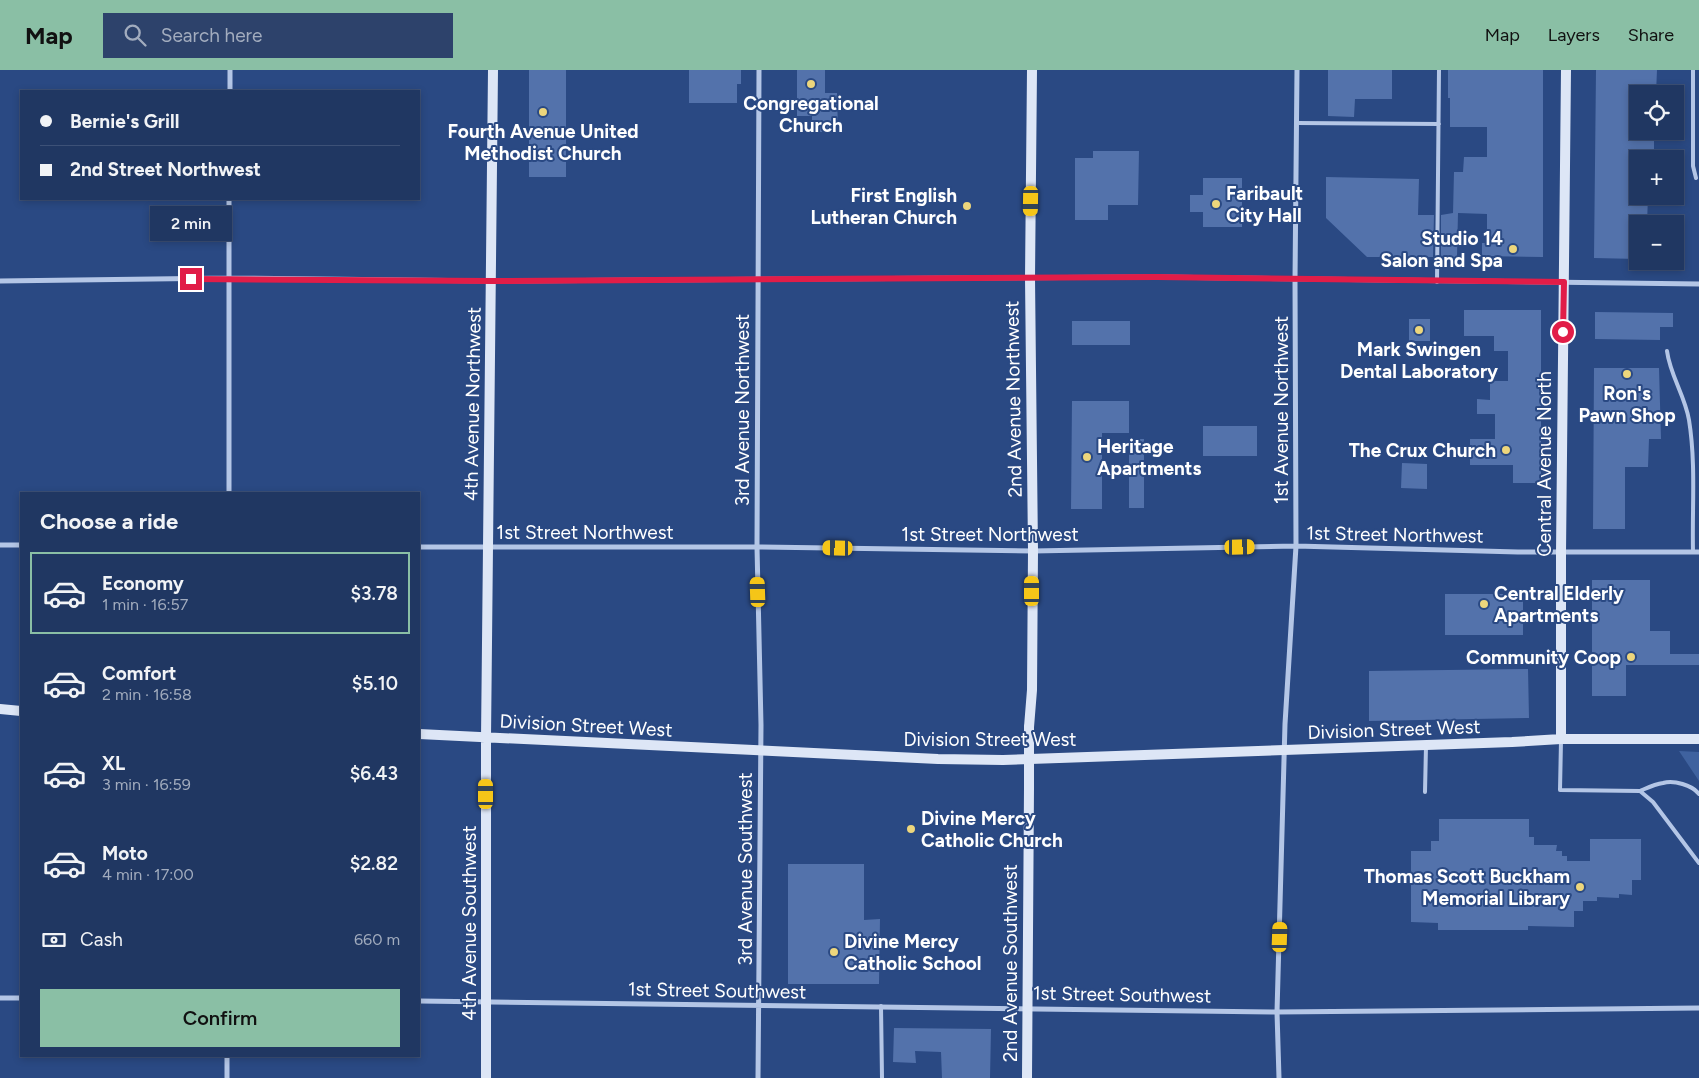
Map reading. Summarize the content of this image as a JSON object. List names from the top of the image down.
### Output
{
  "streets": {
    "street": [
      "2nd Avenue Northwest",
      "4th Avenue Northwest",
      "3rd Avenue Northwest",
      "1st Avenue Northwest",
      "Central Avenue North",
      "1st Street Northwest",
      "Division Street West",
      "3rd Avenue Southwest",
      "4th Avenue Southwest",
      "2nd Avenue Southwest",
      "1st Street Southwest"
    ]
  },
  "crossings": [
    ["2nd Avenue Northwest", "1st Street Northwest"],
    ["2nd Avenue Northwest", "2nd Avenue Southwest"],
    ["4th Avenue Northwest", "1st Street Northwest"],
    ["4th Avenue Northwest", "Division Street West"],
    ["4th Avenue Northwest", "4th Avenue Southwest"],
    ["3rd Avenue Northwest", "1st Street Northwest"],
    ["3rd Avenue Northwest", "Division Street West"],
    ["3rd Avenue Northwest", "3rd Avenue Southwest"],
    ["1st Avenue Northwest", "1st Street Northwest"],
    ["1st Avenue Northwest", "Division Street West"],
    ["1st Avenue Northwest", "1st Street Southwest"],
    ["Central Avenue North", "1st Street Northwest"],
    ["Central Avenue North", "Division Street West"],
    ["Division Street West", "3rd Avenue Southwest"],
    ["Division Street West", "4th Avenue Southwest"],
    ["3rd Avenue Southwest", "1st Street Southwest"],
    ["4th Avenue Southwest", "1st Street Southwest"],
    ["2nd Avenue Southwest", "1st Street Southwest"]
  ],
  "places": [
    "Congregational Church",
    "Fourth Avenue United Methodist Church",
    "Faribault City Hall",
    "First English Lutheran Church",
    "Studio 14 Salon and Spa",
    "Mark Swingen Dental Laboratory",
    "Ron's Pawn Shop",
    "The Crux Church",
    "Heritage Apartments",
    "Central Elderly Apartments",
    "Community Coop",
    "Divine Mercy Catholic Church",
    "Thomas Scott Buckham Memorial Library",
    "Divine Mercy Catholic School"
  ],
  "page": {
    "header": "Map",
    "search": "Search here",
    "nav": ["Map", "Layers", "Share"],
    "map_buttons": ["+", "−"],
    "banner": ["Bernie's Grill", "2nd Street Northwest"],
    "bubble": "2 min",
    "heading": "Choose a ride",
    "list": [
      {
        "name": "Economy",
        "note": "1 min · 16:57",
        "value": "$3.78"
      },
      {
        "name": "Comfort",
        "note": "2 min · 16:58",
        "value": "$5.10"
      },
      {
        "name": "XL",
        "note": "3 min · 16:59",
        "value": "$6.43"
      },
      {
        "name": "Moto",
        "note": "4 min · 17:00",
        "value": "$2.82"
      }
    ],
    "pay": ["Cash", "660 m"],
    "buttons": "Confirm"
  }
}
